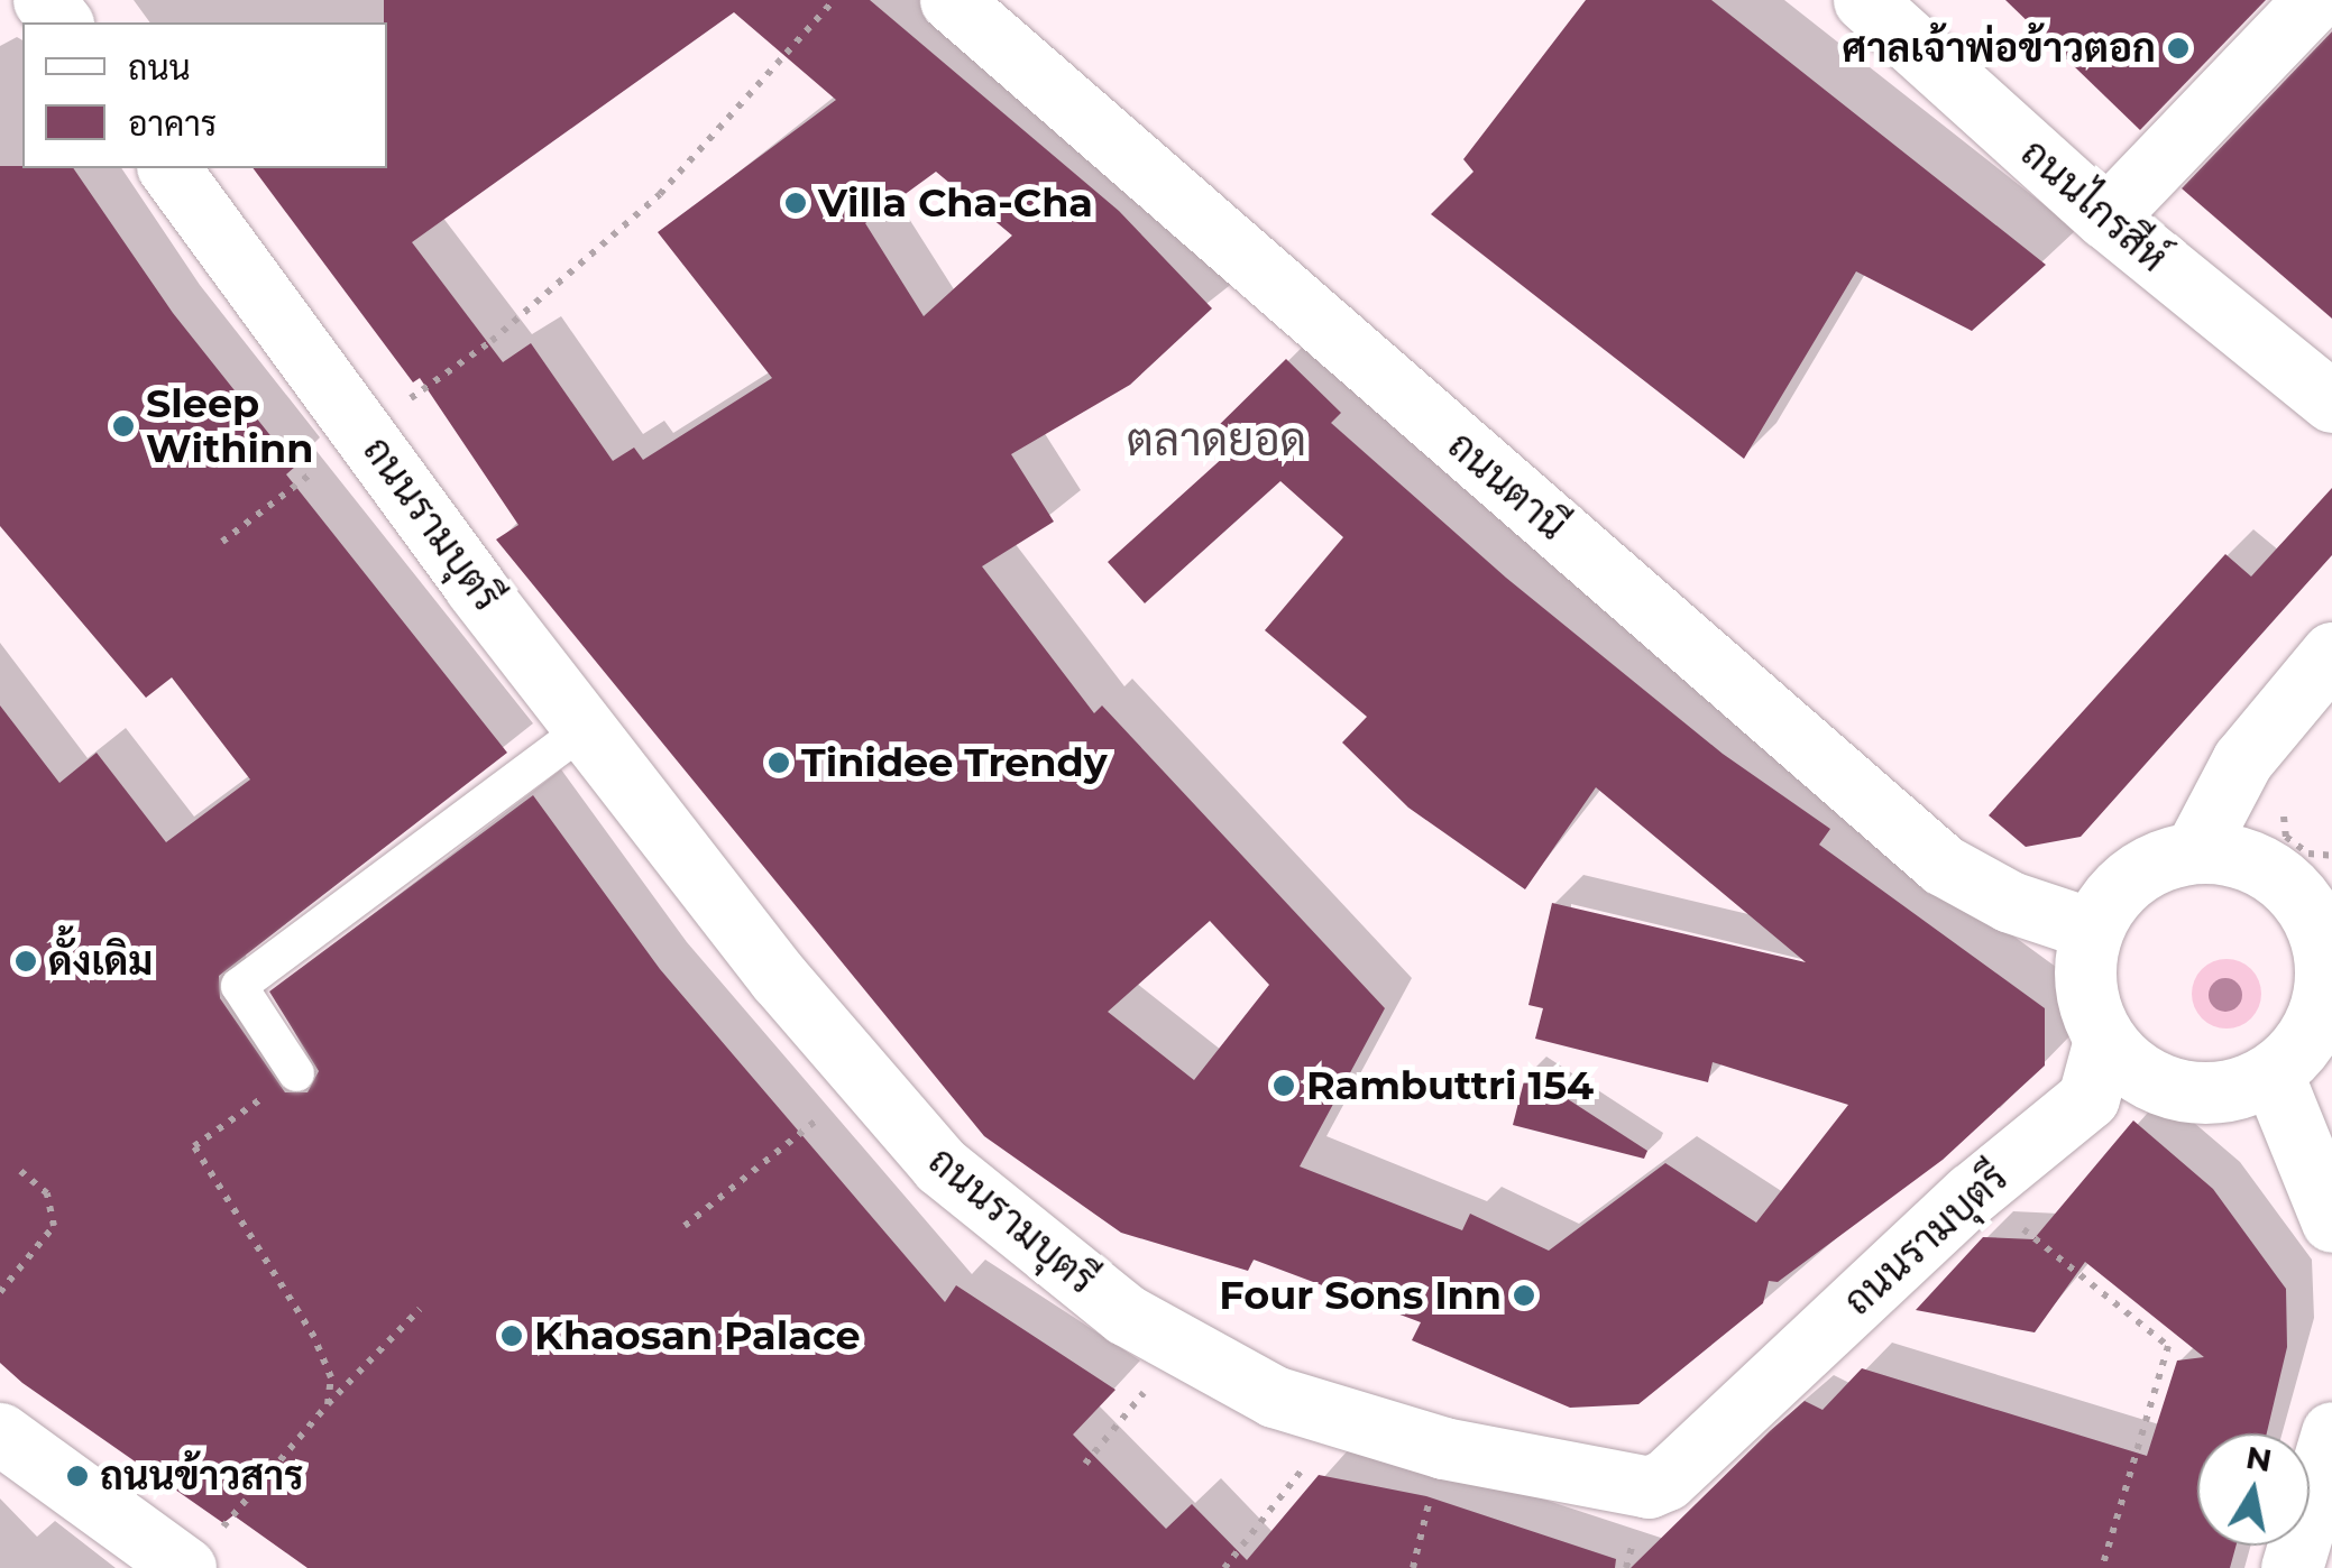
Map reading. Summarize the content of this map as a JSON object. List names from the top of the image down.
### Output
{
  "streets": {
    "street": ["ถนนไกรสีห์", "ถนนตานี", "ถนนรามบุตรี"]
  },
  "crossings": [
    ["ถนนตานี", "ถนนรามบุตรี"]
  ],
  "districts": ["ตลาดยอด"],
  "places": [
    "ศาลเจ้าพ่อข้าวตอก",
    "Villa Cha-Cha",
    "Sleep Withinn",
    "Tinidee Trendy",
    "ดั้งเดิม",
    "Rambuttri 154",
    "Four Sons Inn",
    "Khaosan Palace",
    "ถนนข้าวสาร"
  ],
  "legend": ["ถนน", "อาคาร"],
  "north": "top"
}
